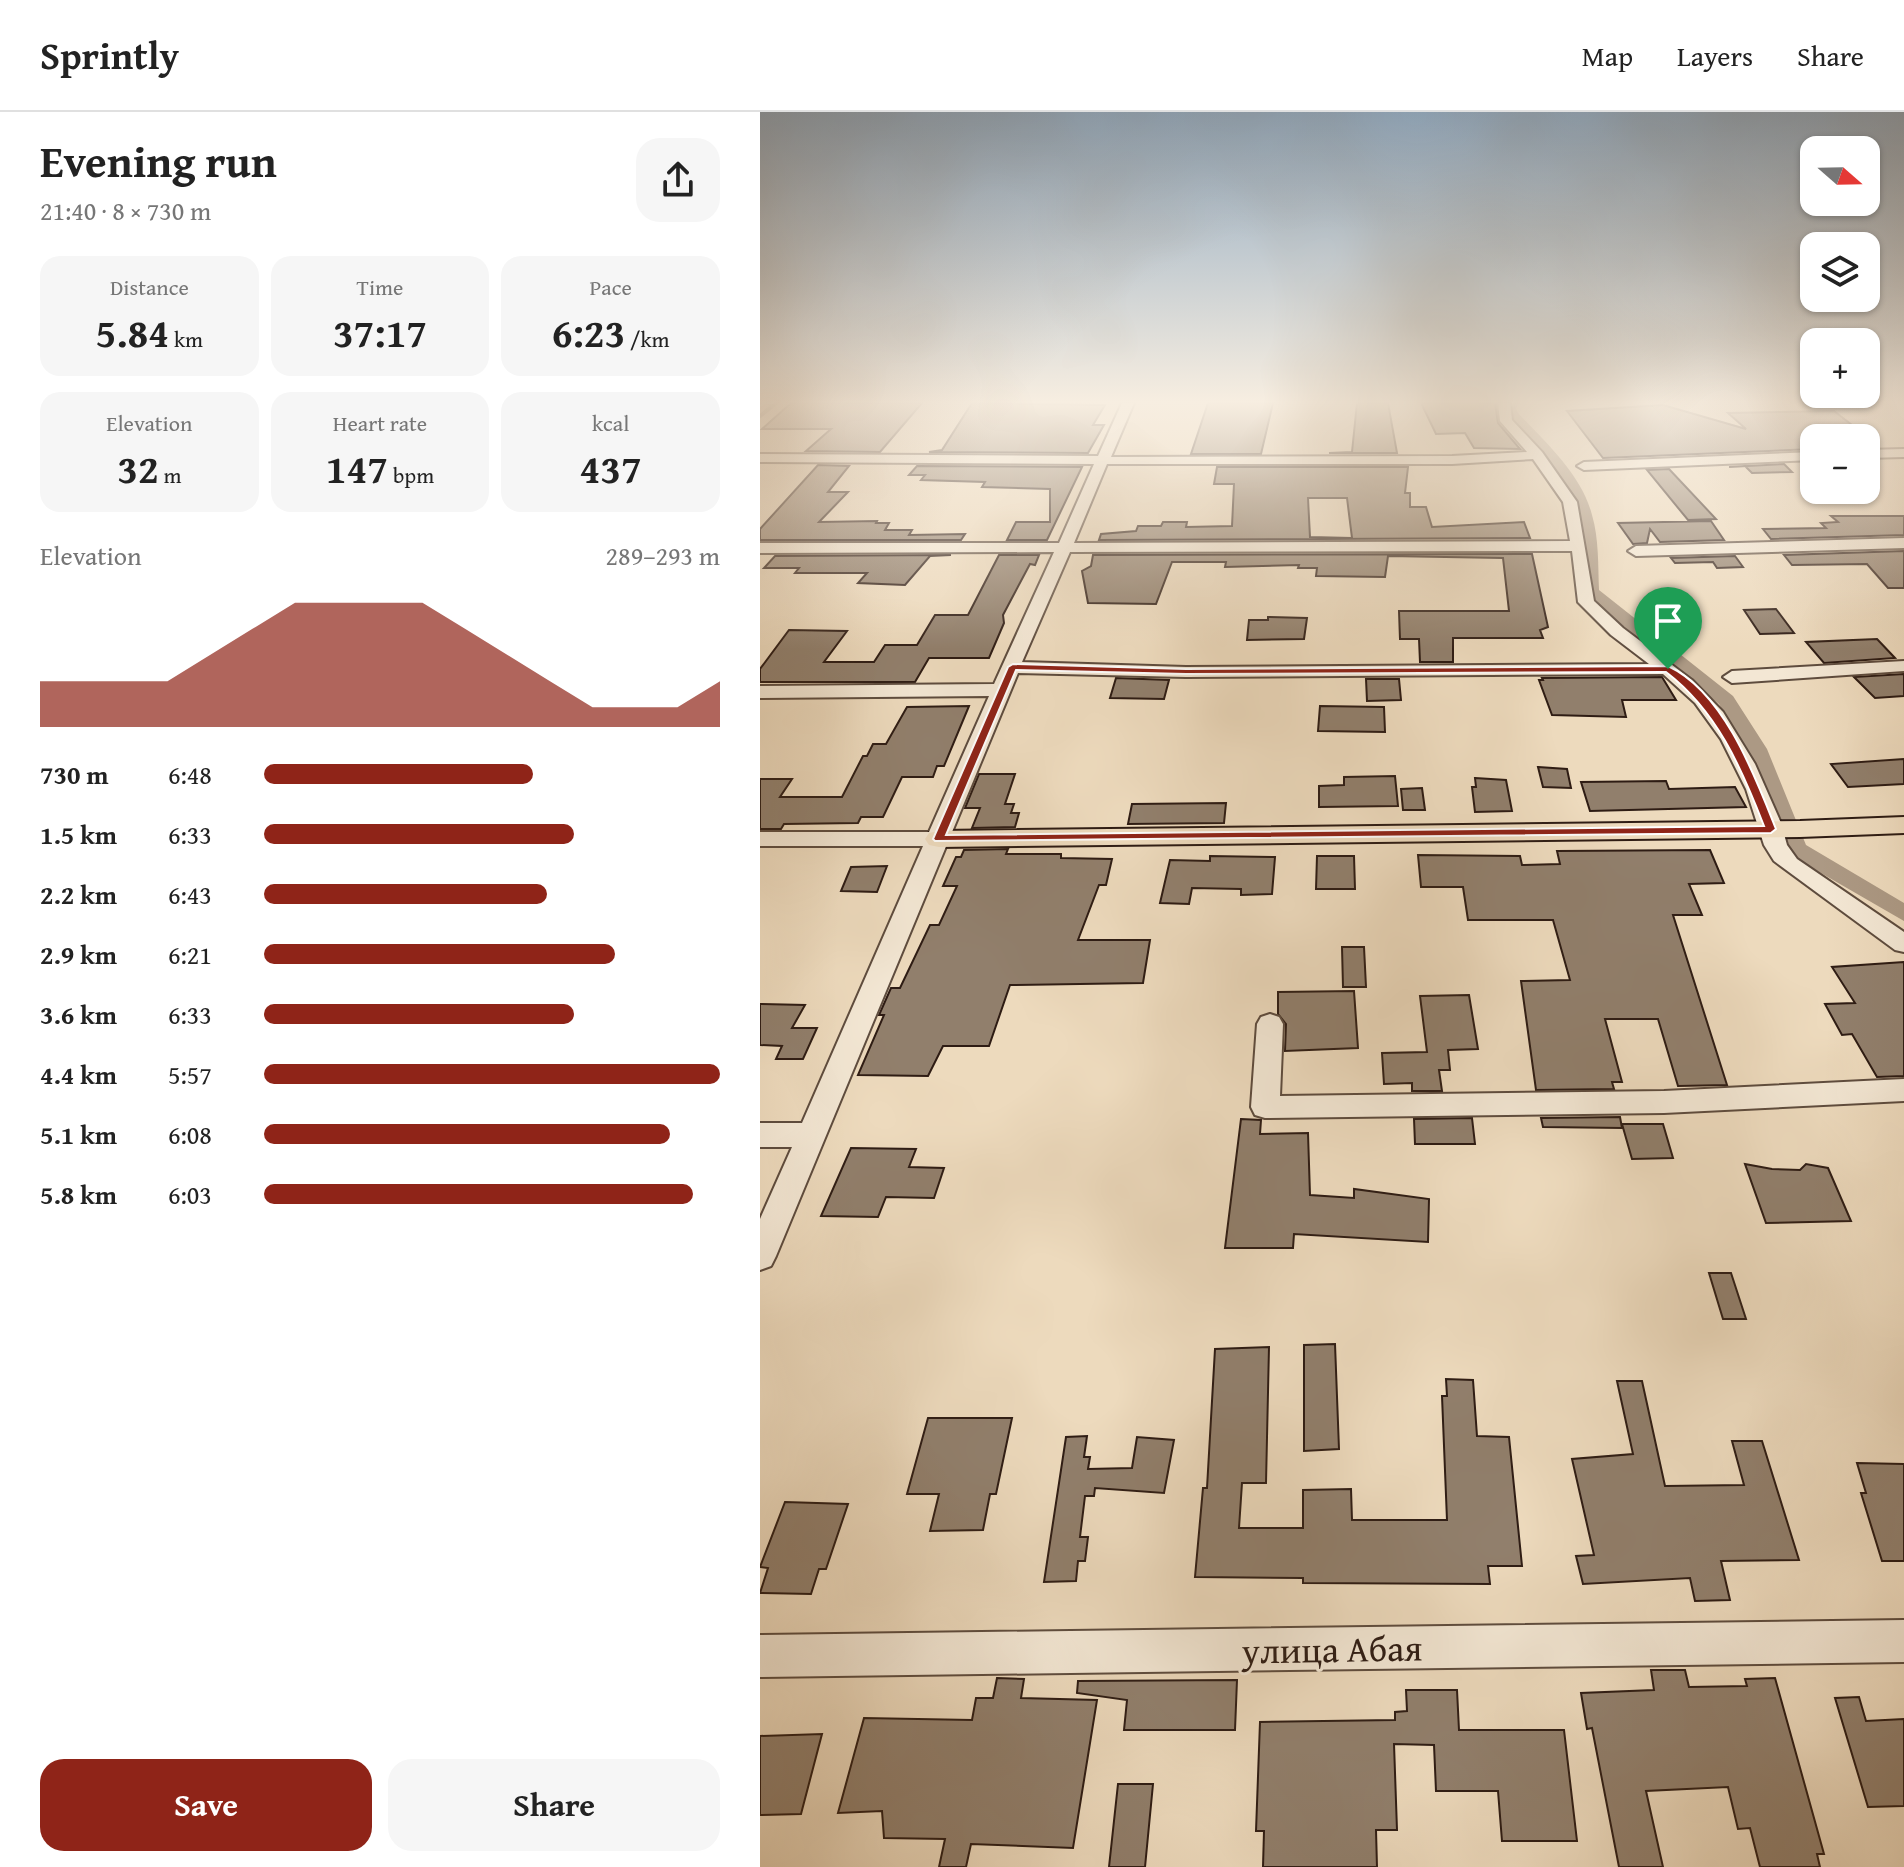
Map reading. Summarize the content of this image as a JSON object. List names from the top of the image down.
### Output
{
  "streets": {
    "street": ["улица Абая"]
  },
  "north": "right",
  "page": {
    "header": "Sprintly",
    "nav": ["Map", "Layers", "Share"],
    "heading": ["Evening run", "21:40 · 8 × 730 m"],
    "map_buttons": ["+", "−"],
    "stats": [
      ["Distance", "5.84 km"],
      ["Time", "37:17"],
      ["Pace", "6:23 /km"],
      ["Elevation", "32 m"],
      ["Heart rate", "147 bpm"],
      ["kcal", "437"]
    ],
    "chart": ["Elevation", "289–293 m"],
    "list": [
      {
        "name": "730 m",
        "note": "6:48"
      },
      {
        "name": "1.5 km",
        "note": "6:33"
      },
      {
        "name": "2.2 km",
        "note": "6:43"
      },
      {
        "name": "2.9 km",
        "note": "6:21"
      },
      {
        "name": "3.6 km",
        "note": "6:33"
      },
      {
        "name": "4.4 km",
        "note": "5:57"
      },
      {
        "name": "5.1 km",
        "note": "6:08"
      },
      {
        "name": "5.8 km",
        "note": "6:03"
      }
    ],
    "buttons": ["Save", "Share"]
  }
}
